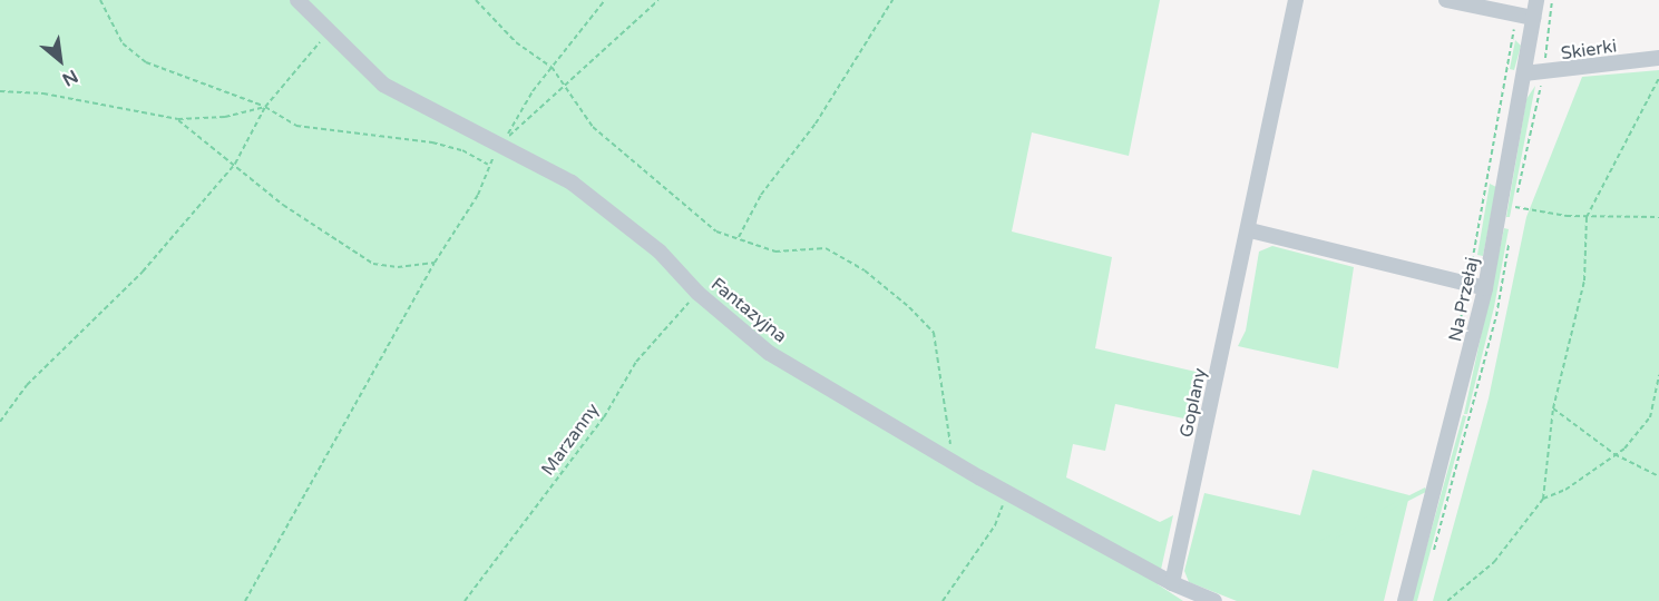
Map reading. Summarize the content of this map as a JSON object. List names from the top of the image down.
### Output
{
  "streets": {
    "street": [
      "Skierki",
      "Na Przełaj",
      "Fantazyjna",
      "Goplany"
    ],
    "path": ["Marzanny"]
  },
  "crossings": [
    ["Skierki", "Na Przełaj"],
    ["Fantazyjna", "Goplany"],
    ["Fantazyjna", "Marzanny"]
  ],
  "north": "bottom right"
}
